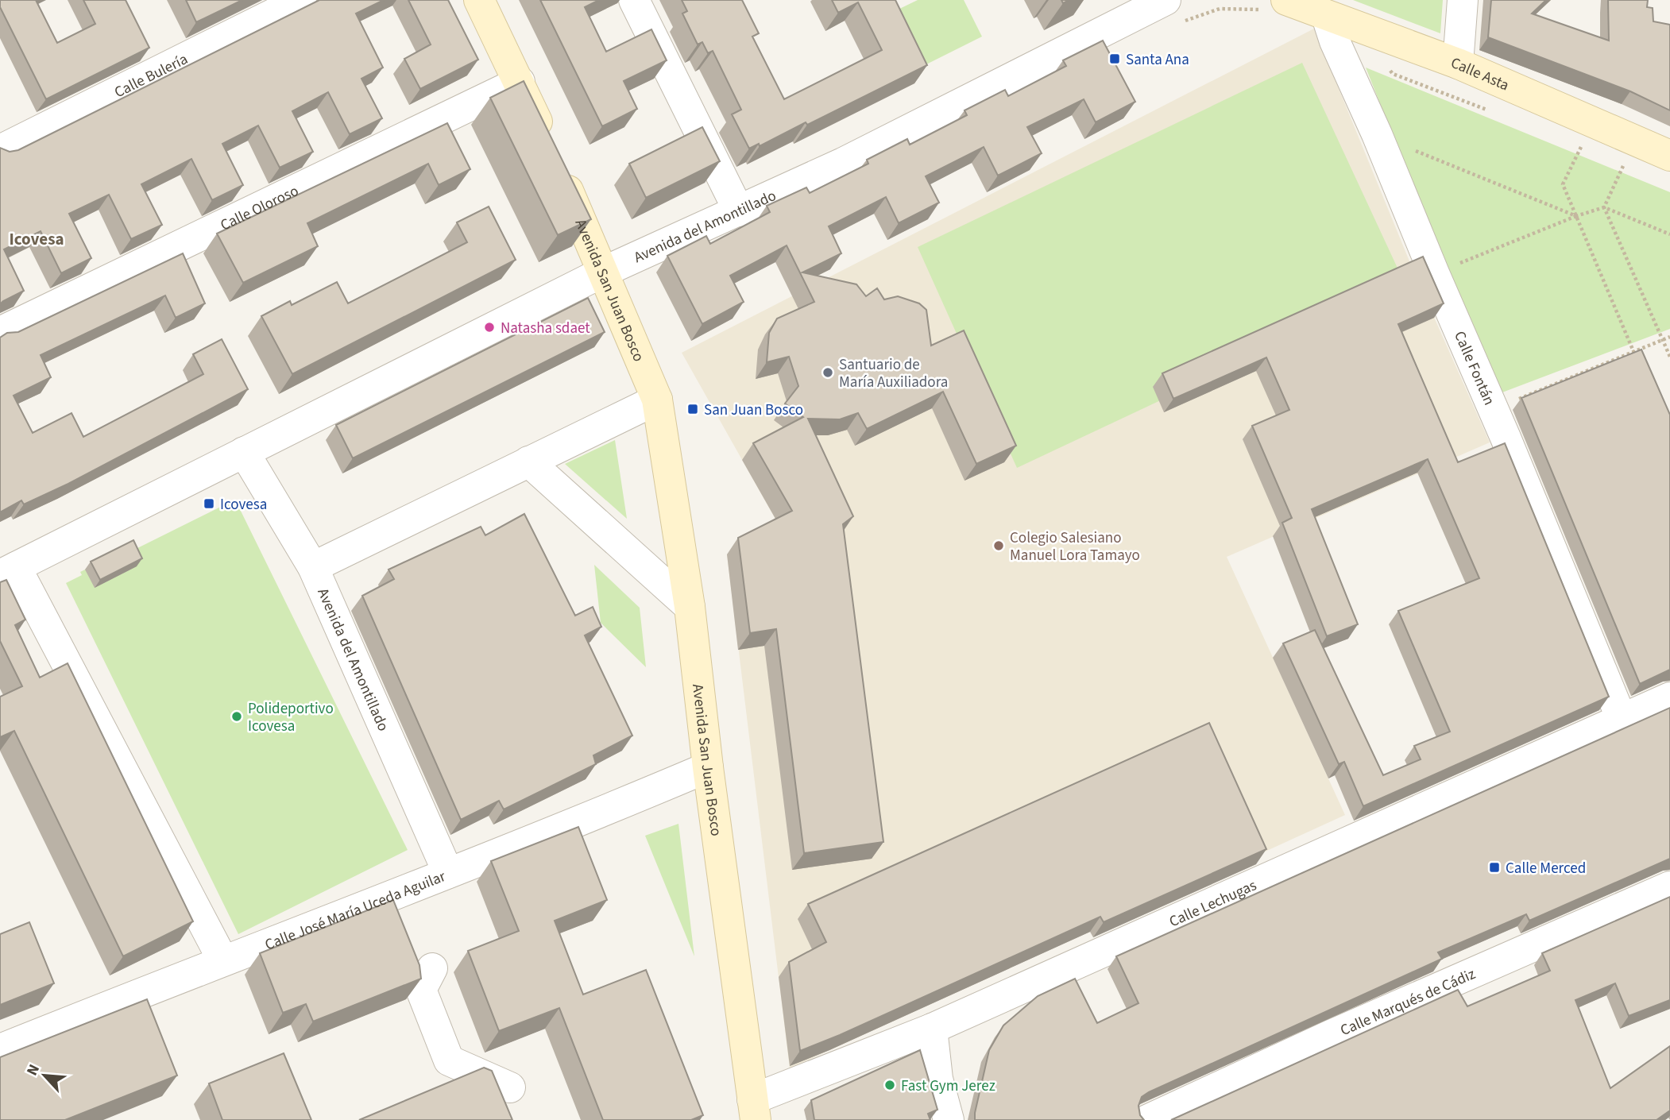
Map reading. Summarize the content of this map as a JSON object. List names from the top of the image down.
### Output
{
  "streets": {
    "main road": ["Calle Asta", "Avenida San Juan Bosco"],
    "street": [
      "Calle Bulería",
      "Calle Oloroso",
      "Avenida del Amontillado",
      "Calle Fontán",
      "Calle Lechugas",
      "Calle José María Uceda Aguilar",
      "Calle Marqués de Cádiz"
    ]
  },
  "crossings": [
    ["Calle Asta", "Calle Fontán"],
    ["Calle Oloroso", "Avenida San Juan Bosco"],
    ["Avenida del Amontillado", "Avenida San Juan Bosco"],
    ["Avenida del Amontillado", "Calle José María Uceda Aguilar"],
    ["Avenida San Juan Bosco", "Calle Lechugas"],
    ["Avenida San Juan Bosco", "Calle José María Uceda Aguilar"],
    ["Calle Fontán", "Calle Lechugas"]
  ],
  "districts": ["Icovesa"],
  "places": {
    "transit": [
      "Santa Ana",
      "San Juan Bosco",
      "Icovesa",
      "Calle Merced"
    ],
    "other": [
      "Natasha sdaet",
      "Santuario de María Auxiliadora",
      "Colegio Salesiano Manuel Lora Tamayo",
      "Polideportivo Icovesa",
      "Fast Gym Jerez"
    ]
  },
  "north": "top left"
}
